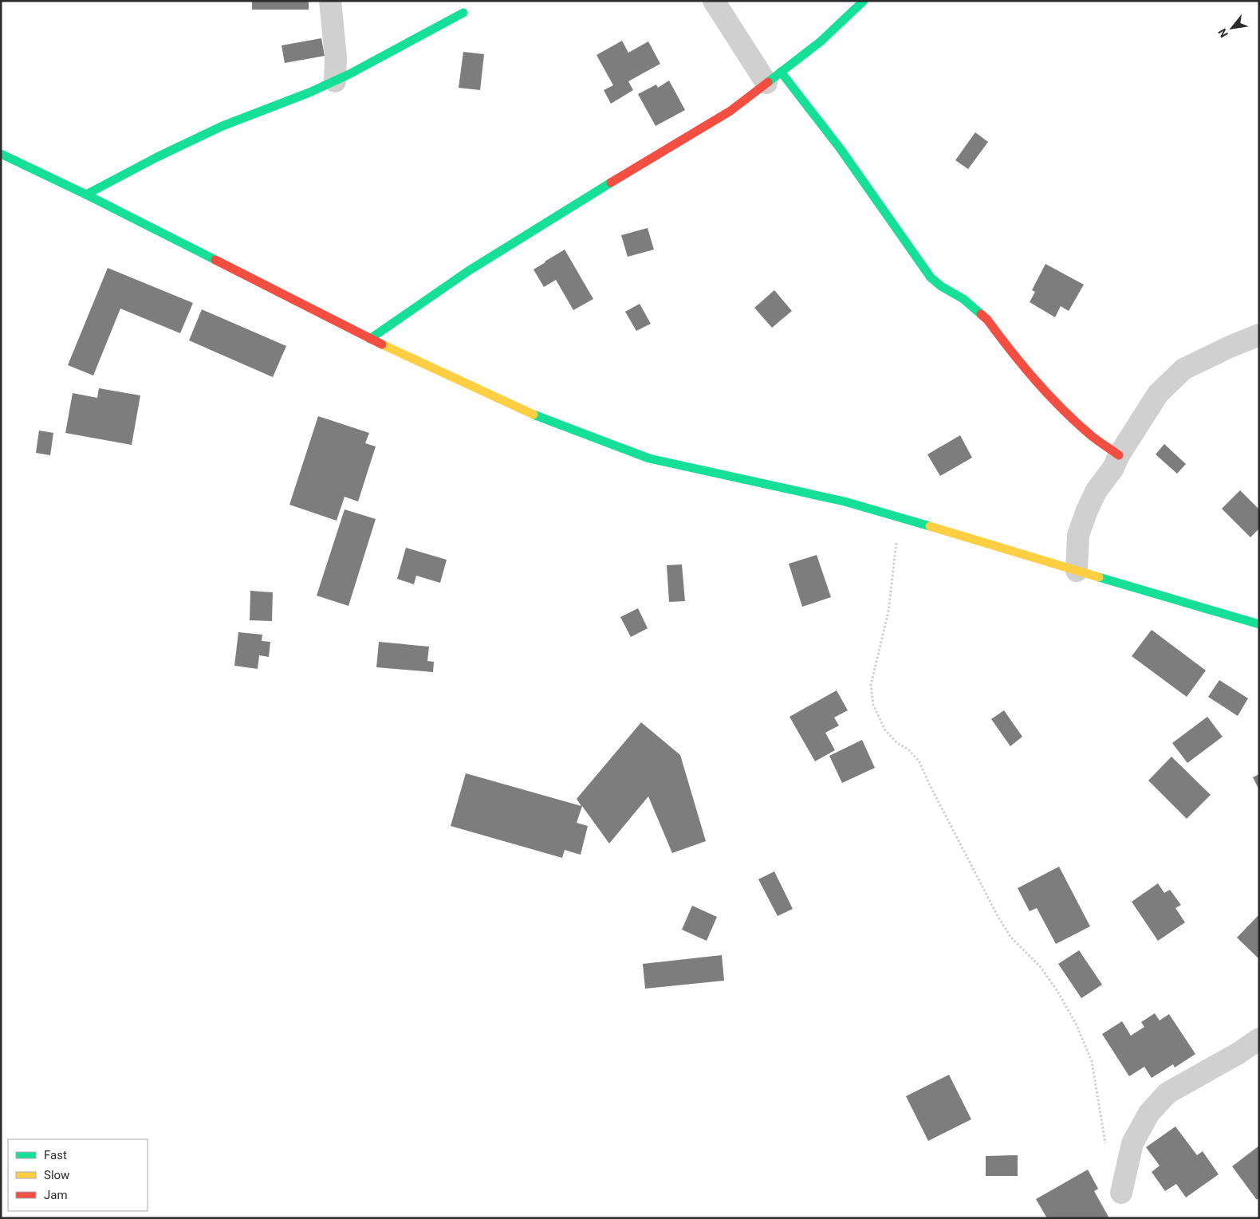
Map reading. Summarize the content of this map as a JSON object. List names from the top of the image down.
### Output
{
  "legend": ["Fast", "Slow", "Jam"],
  "north": "bottom left"
}
